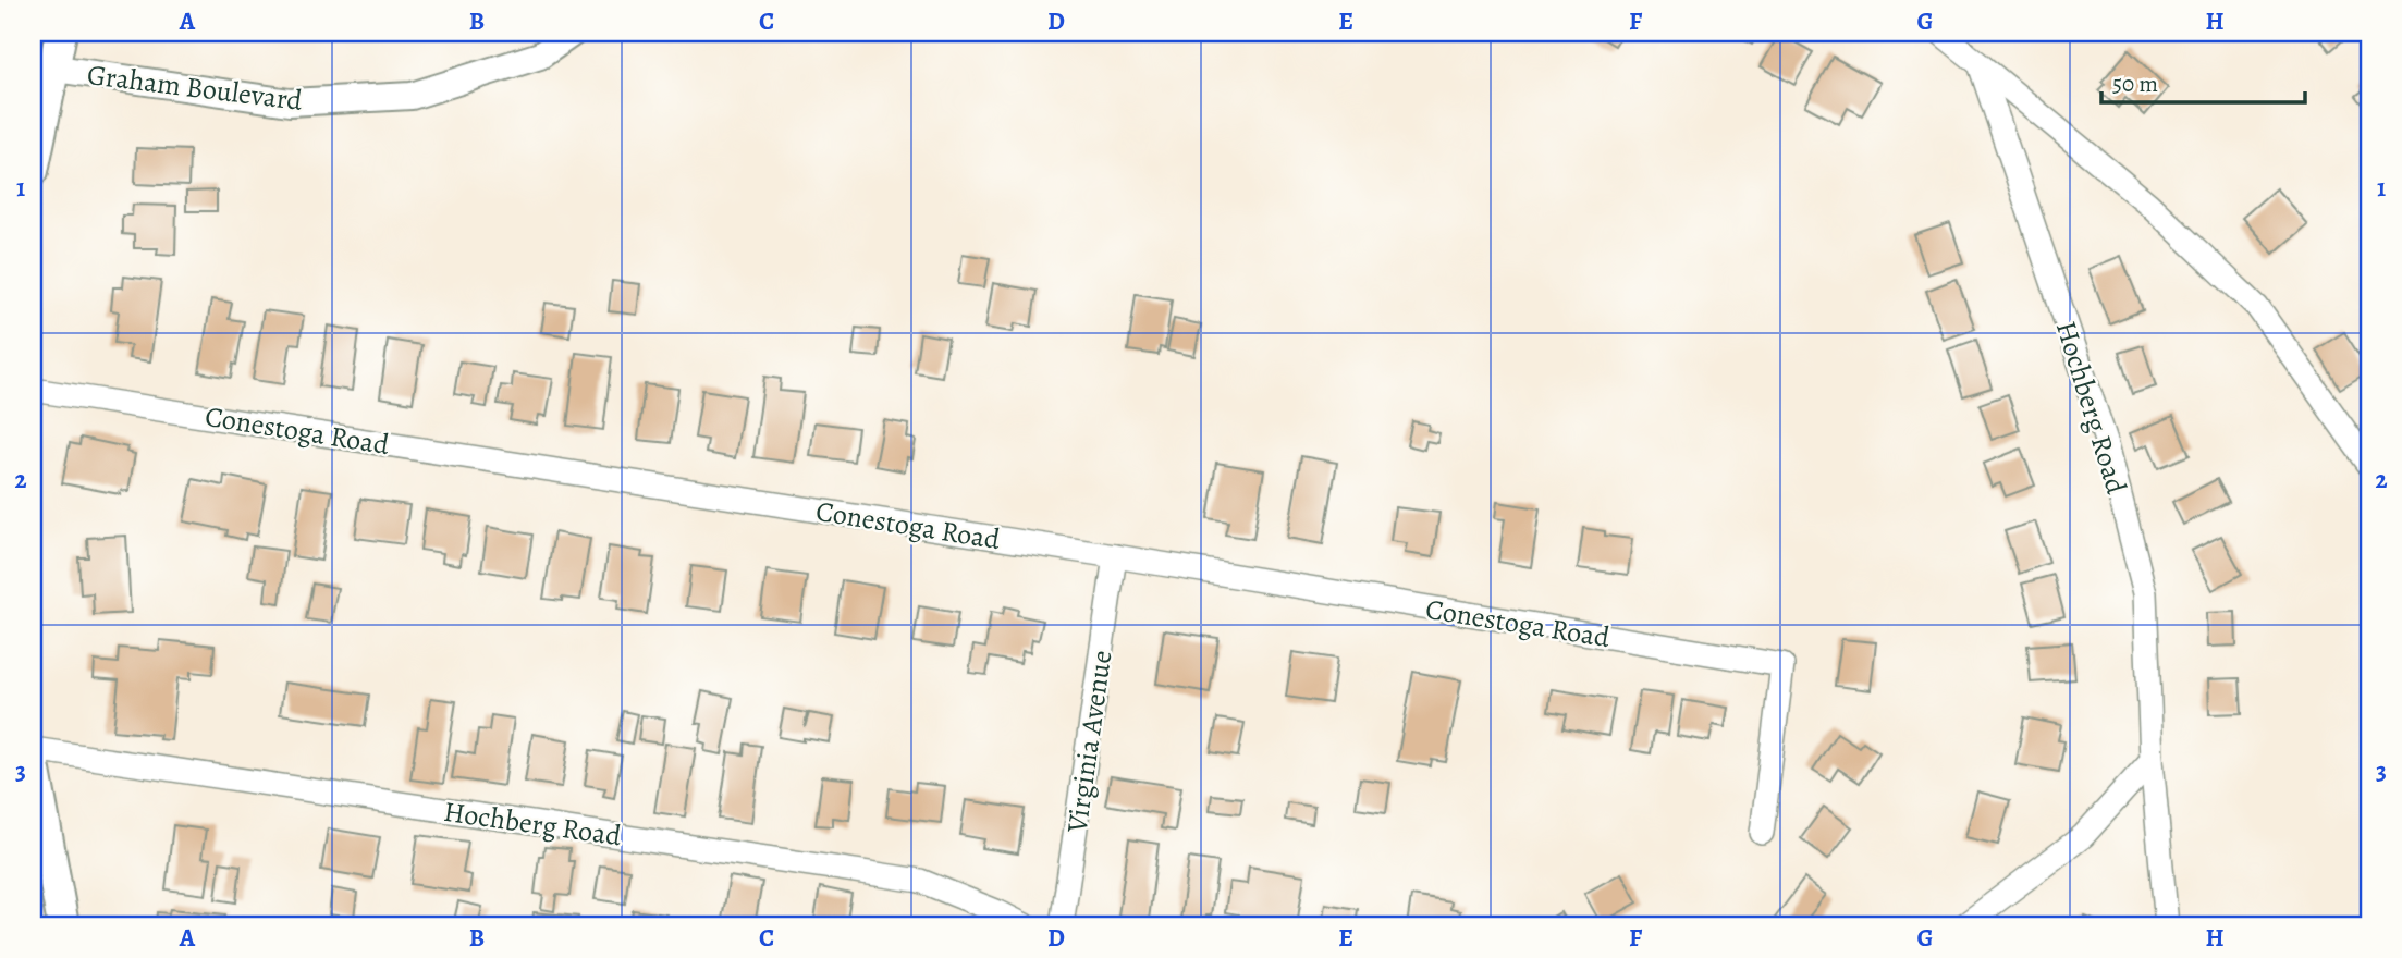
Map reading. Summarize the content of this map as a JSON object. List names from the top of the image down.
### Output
{
  "streets": {
    "street": [
      "Graham Boulevard",
      "Hochberg Road",
      "Conestoga Road",
      "Virginia Avenue"
    ]
  },
  "crossings": [
    ["Conestoga Road", "Virginia Avenue"]
  ],
  "scale_bar": "50 m",
  "grid": {
    "columns": [
      "A",
      "B",
      "C",
      "D",
      "E",
      "F",
      "G",
      "H"
    ],
    "rows": ["1", "2", "3"]
  }
}
